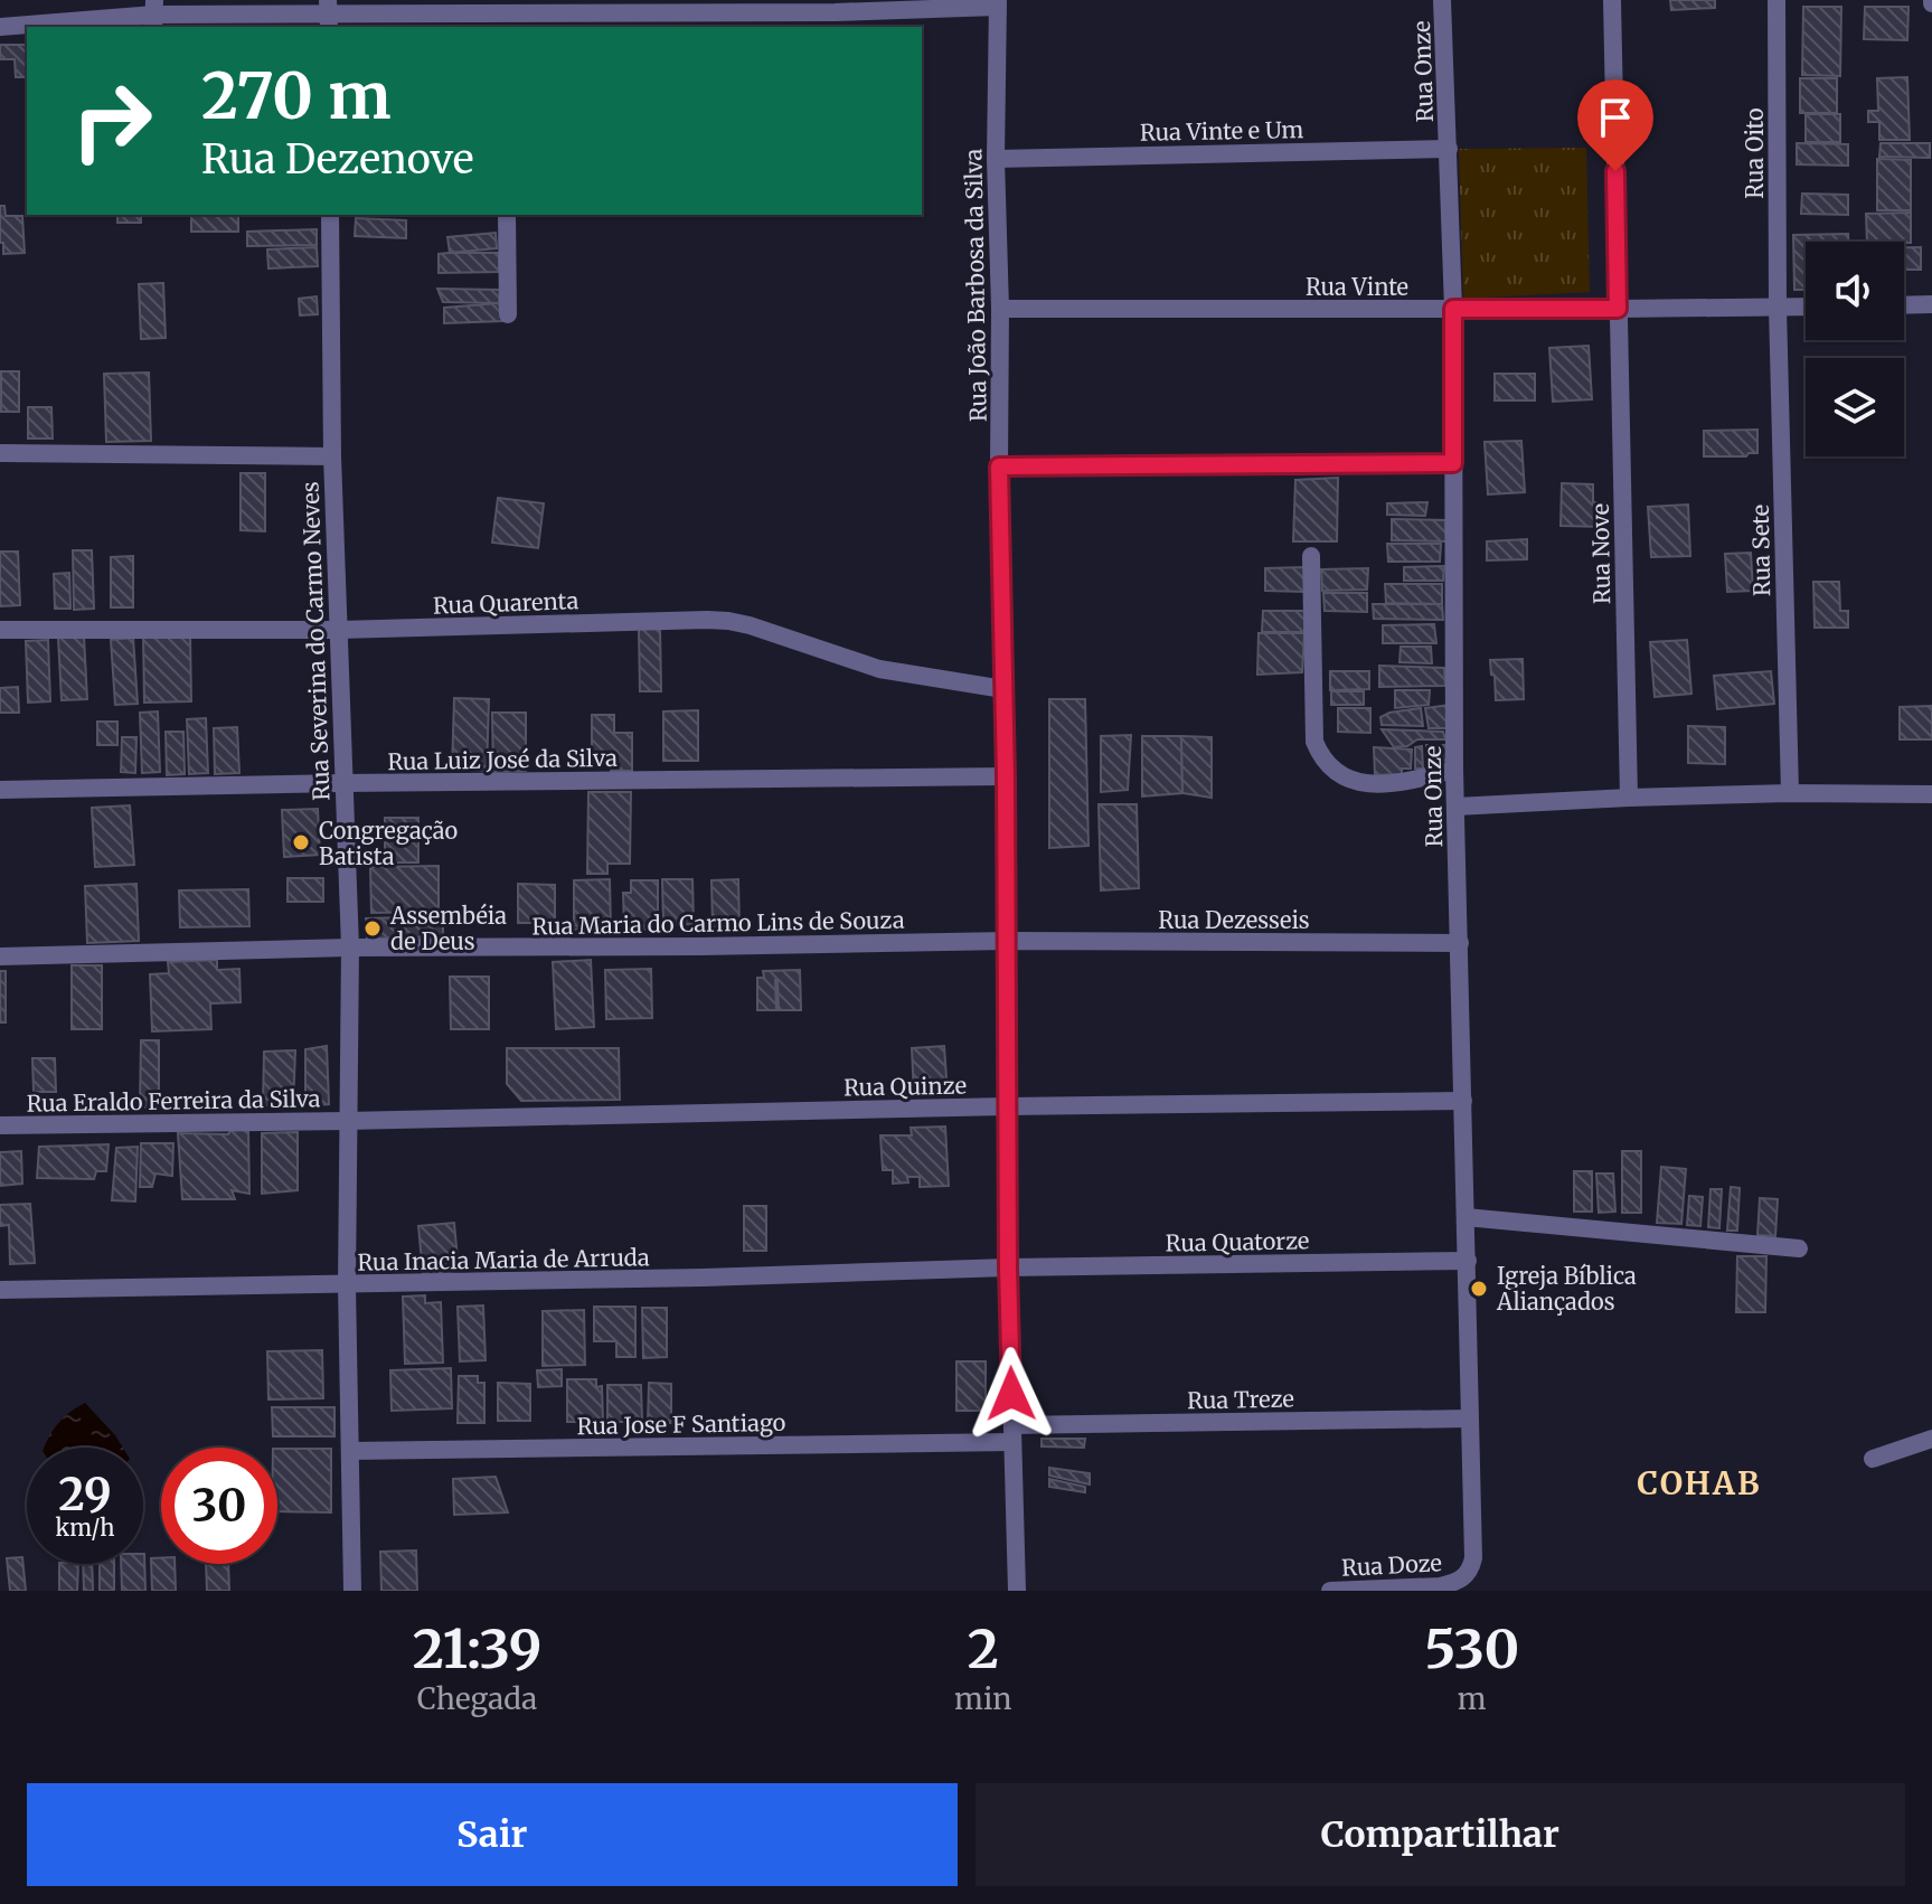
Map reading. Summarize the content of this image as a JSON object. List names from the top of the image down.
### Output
{
  "streets": {
    "street": [
      "Rua Onze",
      "Rua Vinte e Um",
      "Rua Oito",
      "Rua João Barbosa da Silva",
      "Rua Vinte",
      "Rua Sete",
      "Rua Nove",
      "Rua Quarenta",
      "Rua Severina do Carmo Neves",
      "Rua Luiz José da Silva",
      "Rua Dezesseis",
      "Rua Maria do Carmo Lins de Souza",
      "Rua Quinze",
      "Rua Eraldo Ferreira da Silva",
      "Rua Quatorze",
      "Rua Inacia Maria de Arruda",
      "Rua Treze",
      "Rua Jose F Santiago",
      "Rua Doze"
    ]
  },
  "crossings": [
    ["Rua Onze", "Rua Vinte e Um"],
    ["Rua Onze", "Rua Vinte"],
    ["Rua Onze", "Rua Dezesseis"],
    ["Rua Onze", "Rua Quinze"],
    ["Rua Onze", "Rua Quatorze"],
    ["Rua Onze", "Rua Treze"],
    ["Rua Onze", "Rua Doze"],
    ["Rua Vinte e Um", "Rua João Barbosa da Silva"],
    ["Rua Oito", "Rua Vinte"],
    ["Rua Oito", "Rua Sete"],
    ["Rua João Barbosa da Silva", "Rua Vinte"],
    ["Rua João Barbosa da Silva", "Rua Quarenta"],
    ["Rua João Barbosa da Silva", "Rua Luiz José da Silva"],
    ["Rua João Barbosa da Silva", "Rua Dezesseis"],
    ["Rua João Barbosa da Silva", "Rua Maria do Carmo Lins de Souza"],
    ["Rua João Barbosa da Silva", "Rua Quinze"],
    ["Rua João Barbosa da Silva", "Rua Quatorze"],
    ["Rua João Barbosa da Silva", "Rua Inacia Maria de Arruda"],
    ["Rua João Barbosa da Silva", "Rua Treze"],
    ["Rua João Barbosa da Silva", "Rua Jose F Santiago"],
    ["Rua Vinte", "Rua Sete"],
    ["Rua Vinte", "Rua Nove"],
    ["Rua Quarenta", "Rua Severina do Carmo Neves"],
    ["Rua Severina do Carmo Neves", "Rua Luiz José da Silva"],
    ["Rua Severina do Carmo Neves", "Rua Maria do Carmo Lins de Souza"],
    ["Rua Severina do Carmo Neves", "Rua Quinze"],
    ["Rua Severina do Carmo Neves", "Rua Eraldo Ferreira da Silva"],
    ["Rua Severina do Carmo Neves", "Rua Inacia Maria de Arruda"],
    ["Rua Severina do Carmo Neves", "Rua Jose F Santiago"],
    ["Rua Dezesseis", "Rua Maria do Carmo Lins de Souza"],
    ["Rua Quinze", "Rua Eraldo Ferreira da Silva"],
    ["Rua Quatorze", "Rua Inacia Maria de Arruda"],
    ["Rua Treze", "Rua Jose F Santiago"]
  ],
  "districts": ["COHAB"],
  "places": ["Congregação Batista", "Assembéia de Deus", "Igreja Bíblica Aliançados"],
  "page": {
    "turn": ["270 m", "Rua Dezenove"],
    "speed": "29 km/h",
    "limit": "30",
    "eta": [
      "21:39",
      "Chegada",
      "2",
      "min",
      "530",
      "m"
    ],
    "buttons": ["Sair", "Compartilhar"]
  }
}
